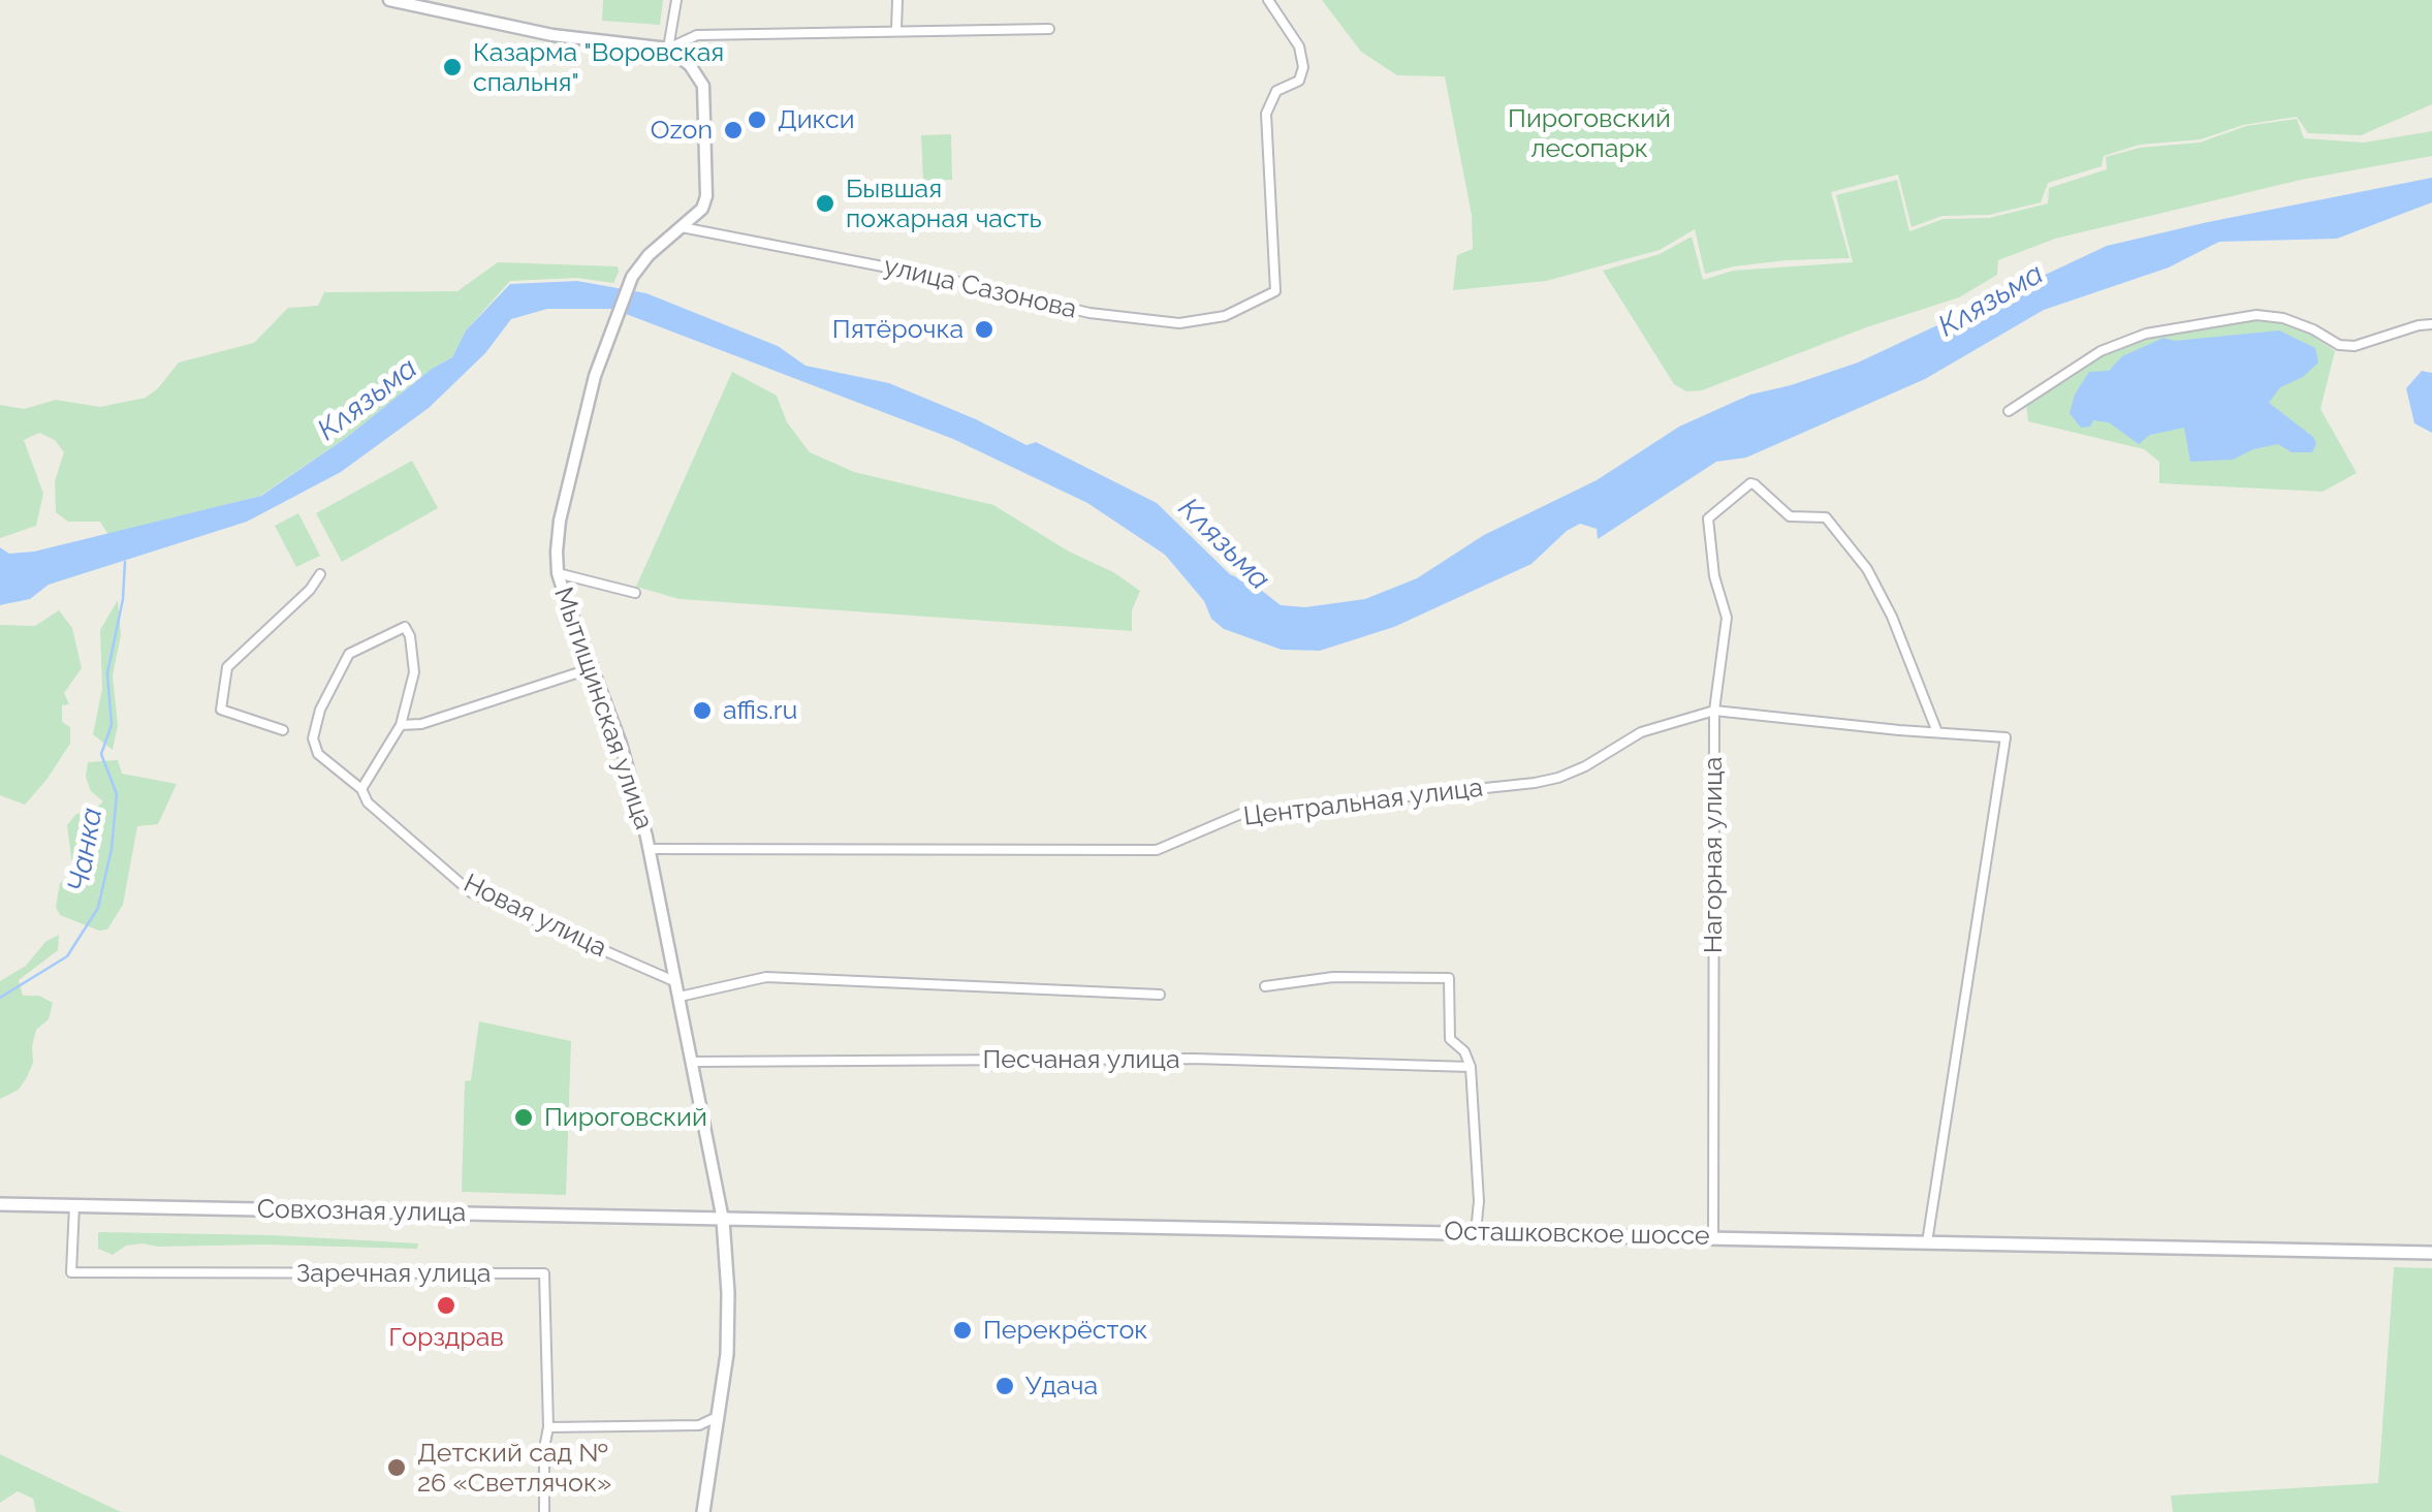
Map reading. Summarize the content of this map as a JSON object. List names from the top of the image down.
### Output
{
  "streets": {
    "main road": ["Совхозная улица", "Осташковское шоссе"],
    "street": [
      "улица Сазонова",
      "Мытищинская улица",
      "Центральная улица",
      "Нагорная улица",
      "Новая улица",
      "Песчаная улица",
      "Заречная улица"
    ]
  },
  "crossings": [
    ["улица Сазонова", "Мытищинская улица"],
    ["Мытищинская улица", "Центральная улица"],
    ["Мытищинская улица", "Новая улица"],
    ["Мытищинская улица", "Песчаная улица"],
    ["Мытищинская улица", "Совхозная улица"],
    ["Мытищинская улица", "Осташковское шоссе"],
    ["Центральная улица", "Нагорная улица"],
    ["Центральная улица", "Осташковское шоссе"],
    ["Нагорная улица", "Осташковское шоссе"],
    ["Совхозная улица", "Осташковское шоссе"],
    ["Совхозная улица", "Заречная улица"]
  ],
  "water": ["Клязьма", "Чанка"],
  "parks": ["Пироговский лесопарк"],
  "places": [
    "Казарма \"Воровская спальня\"",
    "Дикси",
    "Ozon",
    "Бывшая пожарная часть",
    "Пятёрочка",
    "affis.ru",
    "Пироговский",
    "Горздрав",
    "Перекрёсток",
    "Удача",
    "Детский сад № 26 «Светлячок»"
  ]
}
